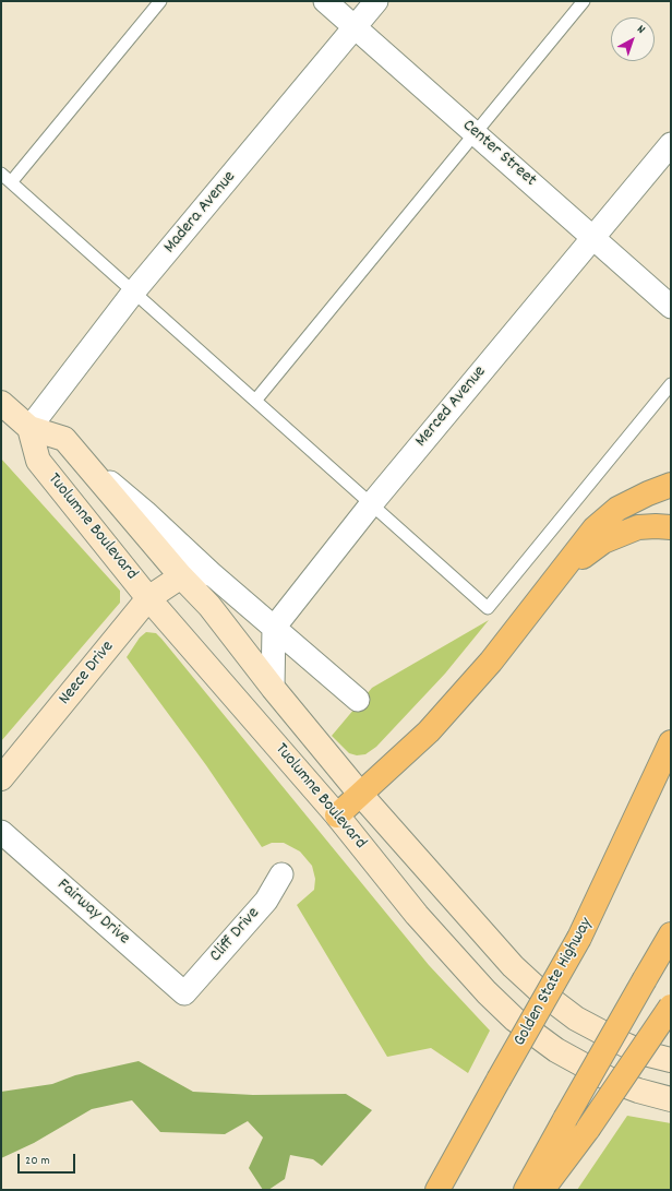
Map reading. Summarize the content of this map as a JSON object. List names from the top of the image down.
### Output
{
  "streets": {
    "highway": ["Golden State Highway"],
    "main road": ["Tuolumne Boulevard", "Neece Drive"],
    "street": [
      "Center Street",
      "Madera Avenue",
      "Merced Avenue",
      "Fairway Drive",
      "Cliff Drive"
    ]
  },
  "crossings": [
    ["Center Street", "Madera Avenue"],
    ["Center Street", "Merced Avenue"],
    ["Madera Avenue", "Tuolumne Boulevard"],
    ["Merced Avenue", "Tuolumne Boulevard"],
    ["Tuolumne Boulevard", "Neece Drive"],
    ["Fairway Drive", "Cliff Drive"]
  ],
  "scale_bar": "20 m",
  "north": "top right"
}
